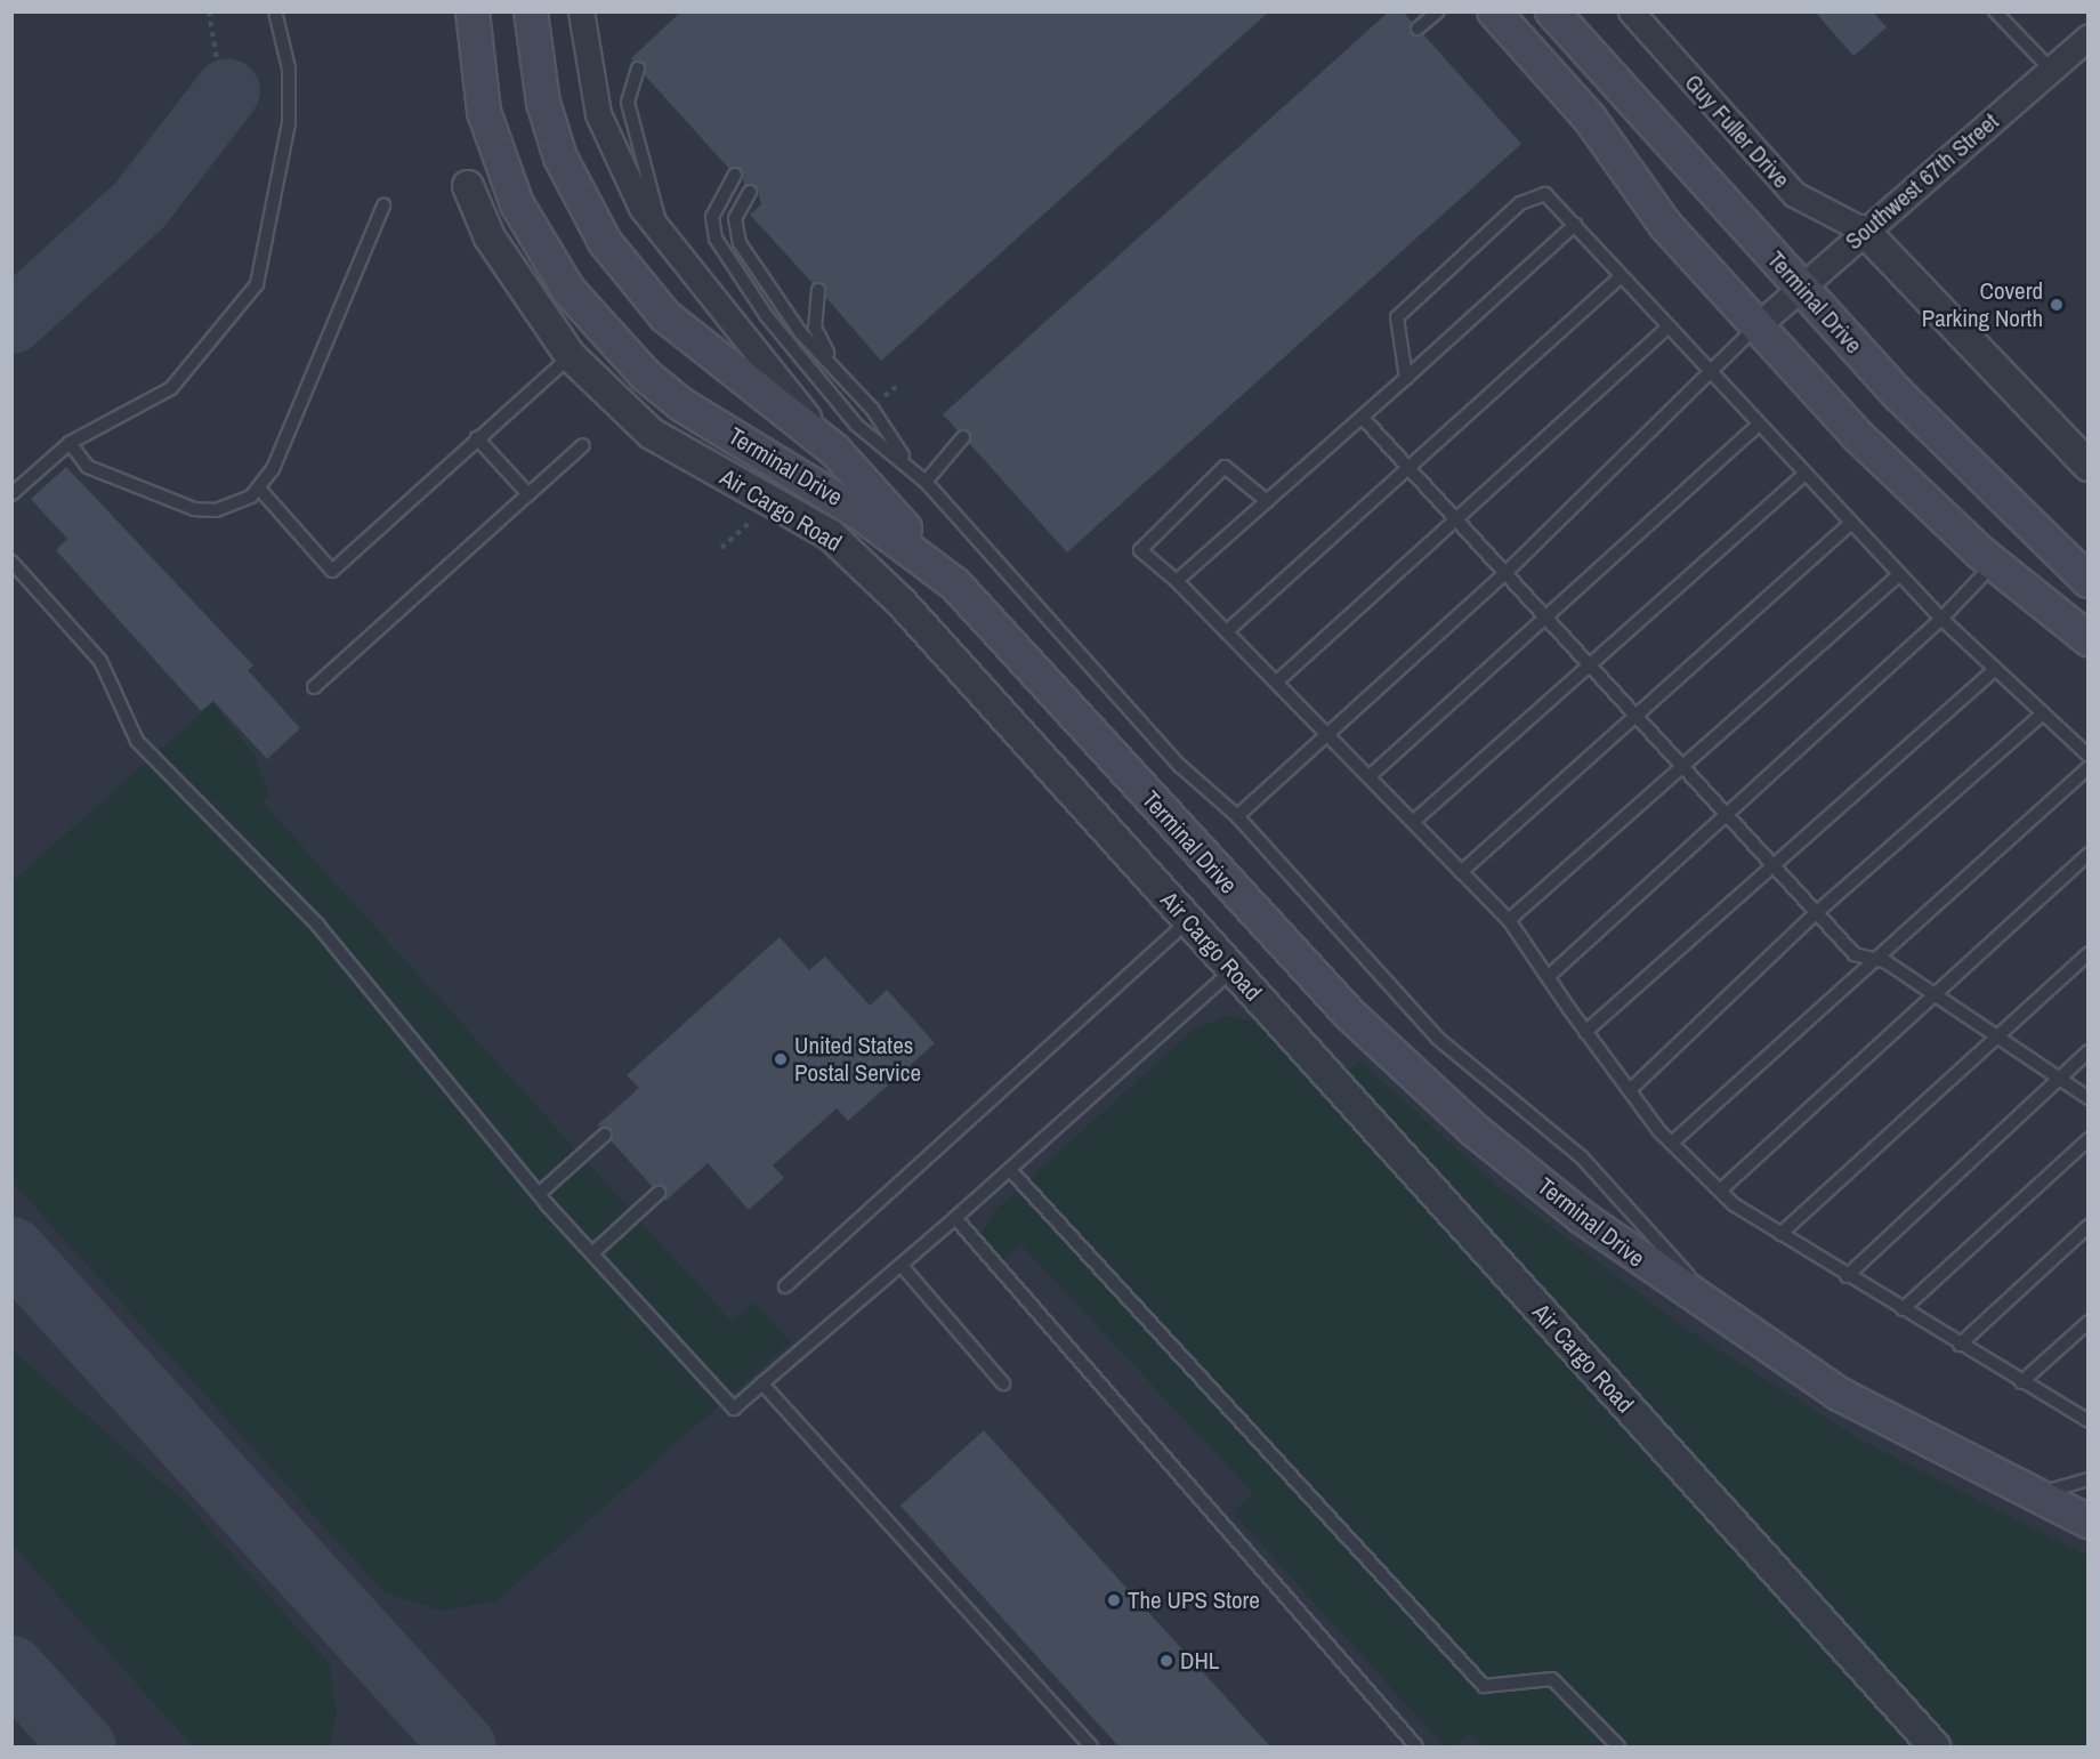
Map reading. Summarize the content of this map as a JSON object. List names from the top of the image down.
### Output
{
  "streets": {
    "main road": ["Terminal Drive"],
    "street": ["Guy Fuller Drive", "Southwest 67th Street", "Air Cargo Road"]
  },
  "crossings": [
    ["Guy Fuller Drive", "Southwest 67th Street"],
    ["Southwest 67th Street", "Terminal Drive"]
  ],
  "places": [
    "Coverd Parking North",
    "United States Postal Service",
    "The UPS Store",
    "DHL"
  ]
}
